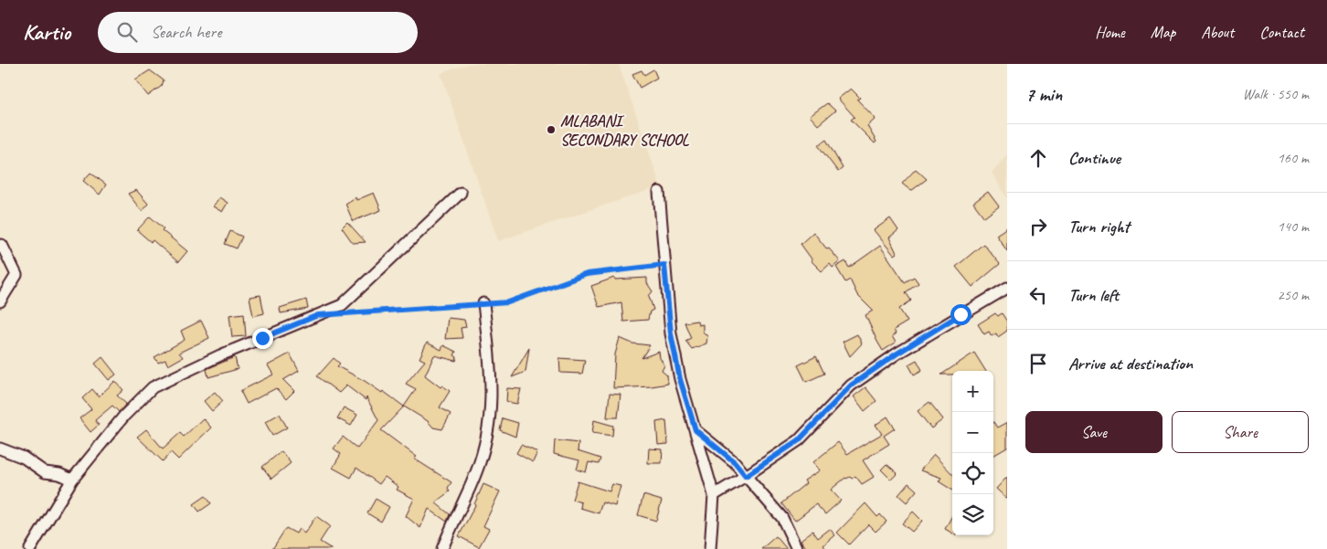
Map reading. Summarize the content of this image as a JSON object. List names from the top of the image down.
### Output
{
  "places": ["MLABANI SECONDARY SCHOOL"],
  "page": {
    "header": "Kartio",
    "search": "Search here",
    "nav": [
      "Home",
      "Map",
      "About",
      "Contact"
    ],
    "heading": ["7 min", "Walk · 550 m"],
    "list": [
      ["Continue", "160 m"],
      ["Turn right", "140 m"],
      ["Turn left", "250 m"],
      "Arrive at destination"
    ],
    "map_buttons": ["+", "−"],
    "buttons": ["Save", "Share"]
  }
}
